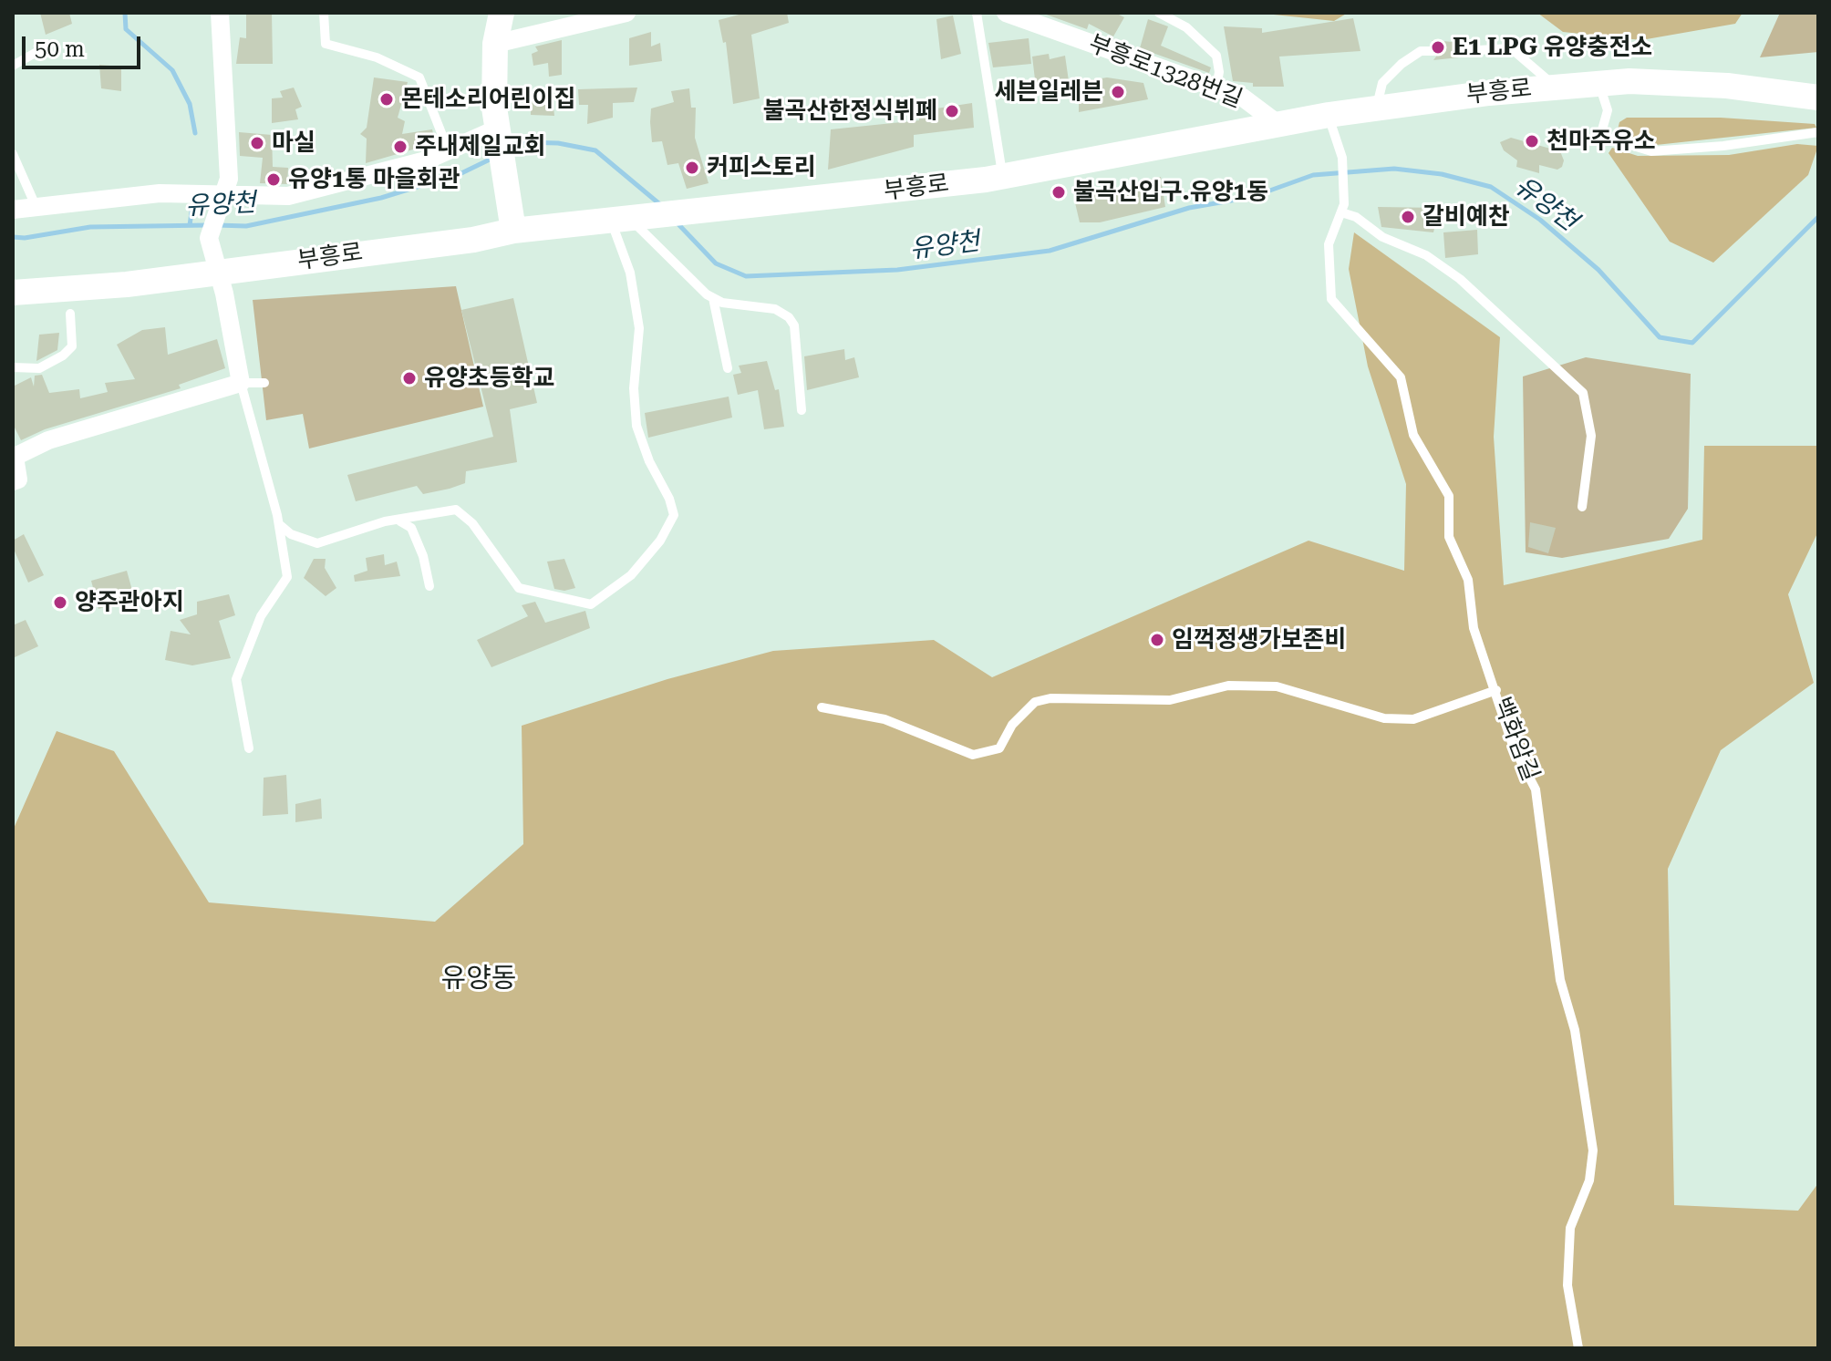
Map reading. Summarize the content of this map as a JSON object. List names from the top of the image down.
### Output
{
  "streets": {
    "main road": ["부흥로"],
    "street": ["부흥로1328번길"],
    "lane": ["백화암길"]
  },
  "crossings": [
    ["부흥로1328번길", "부흥로"]
  ],
  "districts": ["유양동"],
  "water": ["유양천"],
  "places": [
    "E1 LPG 유양충전소",
    "세븐일레븐",
    "몬테소리어린이집",
    "불곡산한정식뷔페",
    "천마주유소",
    "마실",
    "주내제일교회",
    "커피스토리",
    "유양1통 마을회관",
    "불곡산입구.유양1동",
    "갈비예찬",
    "유양초등학교",
    "양주관아지",
    "임꺽정생가보존비"
  ],
  "scale_bar": "50 m"
}
